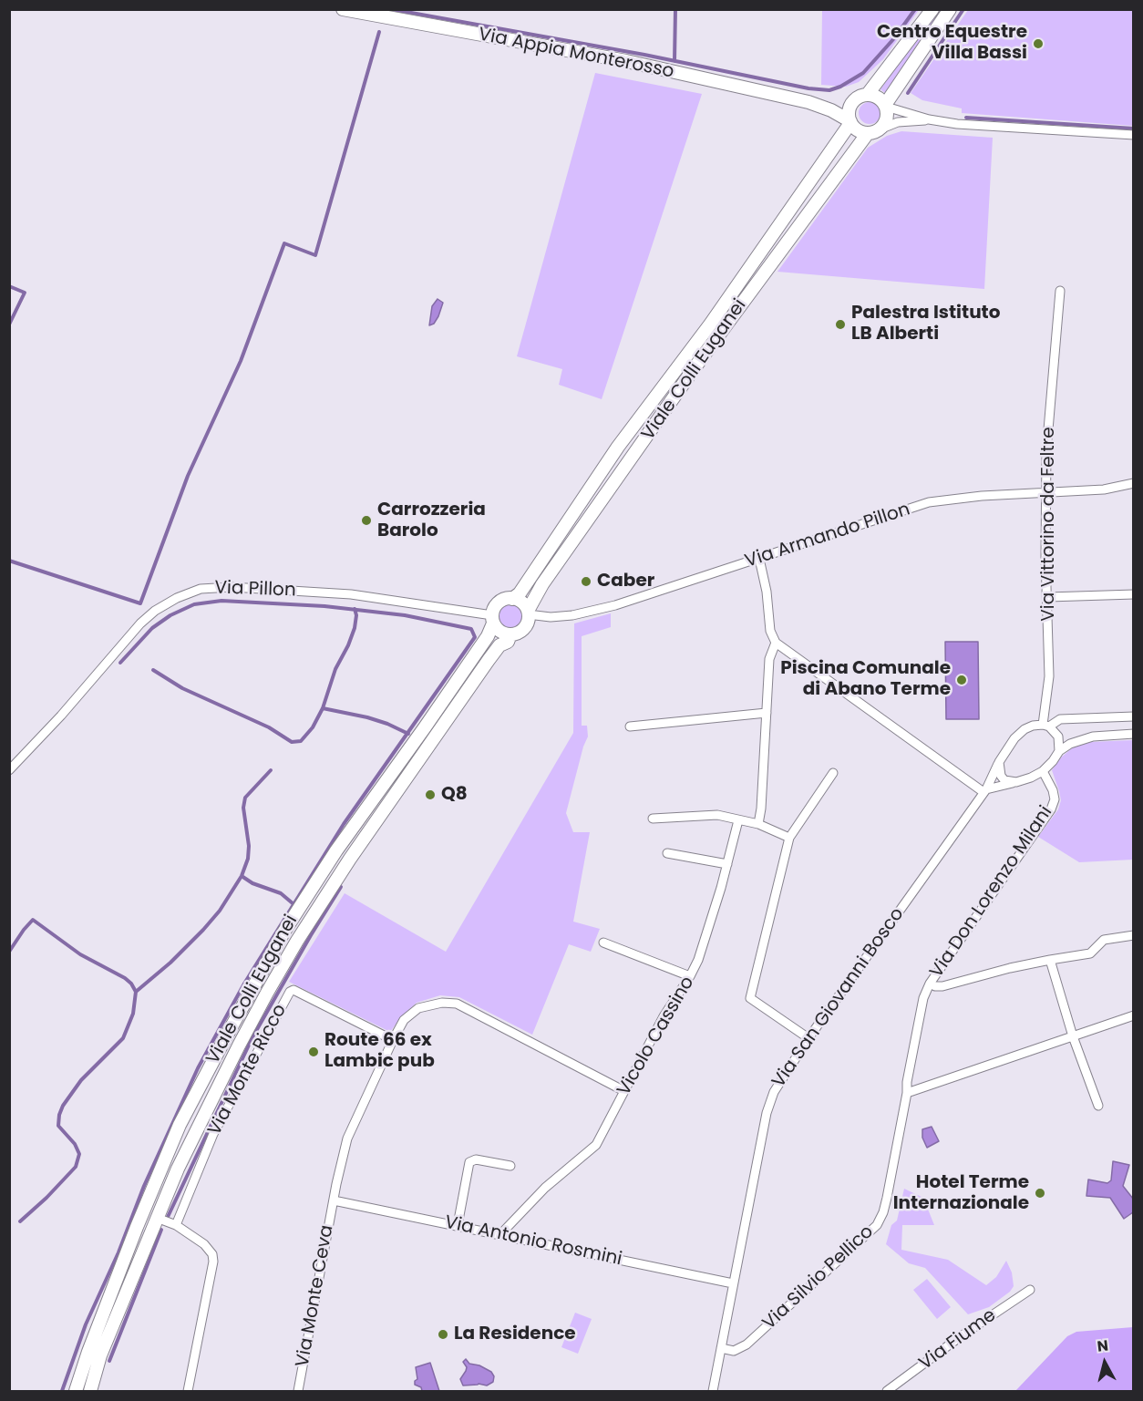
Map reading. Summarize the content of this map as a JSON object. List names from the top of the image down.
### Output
{
  "streets": {
    "main road": ["Via Appia Monterosso", "Viale Colli Euganei"],
    "street": [
      "Via Vittorino da Feltre",
      "Via Armando Pillon",
      "Via Pillon",
      "Via Don Lorenzo Milani",
      "Via San Giovanni Bosco",
      "Vicolo Cassino",
      "Via Monte Ricco",
      "Via Antonio Rosmini",
      "Via Silvio Pellico",
      "Via Monte Ceva",
      "Via Fiume"
    ]
  },
  "crossings": [
    ["Via Appia Monterosso", "Viale Colli Euganei"],
    ["Viale Colli Euganei", "Via Armando Pillon"],
    ["Viale Colli Euganei", "Via Pillon"],
    ["Via Vittorino da Feltre", "Via Armando Pillon"],
    ["Via Vittorino da Feltre", "Via Don Lorenzo Milani"],
    ["Via Vittorino da Feltre", "Via San Giovanni Bosco"],
    ["Via Armando Pillon", "Via Pillon"],
    ["Via Don Lorenzo Milani", "Via San Giovanni Bosco"],
    ["Via Don Lorenzo Milani", "Via Silvio Pellico"],
    ["Via San Giovanni Bosco", "Via Antonio Rosmini"],
    ["Via San Giovanni Bosco", "Via Silvio Pellico"],
    ["Vicolo Cassino", "Via Antonio Rosmini"],
    ["Vicolo Cassino", "Via Monte Ceva"],
    ["Via Monte Ricco", "Via Monte Ceva"],
    ["Via Antonio Rosmini", "Via Monte Ceva"]
  ],
  "places": [
    "Centro Equestre Villa Bassi",
    "Palestra Istituto LB Alberti",
    "Carrozzeria Barolo",
    "Caber",
    "Piscina Comunale di Abano Terme",
    "Q8",
    "Route 66 ex Lambic pub",
    "Hotel Terme Internazionale",
    "La Residence"
  ],
  "north": "top"
}
